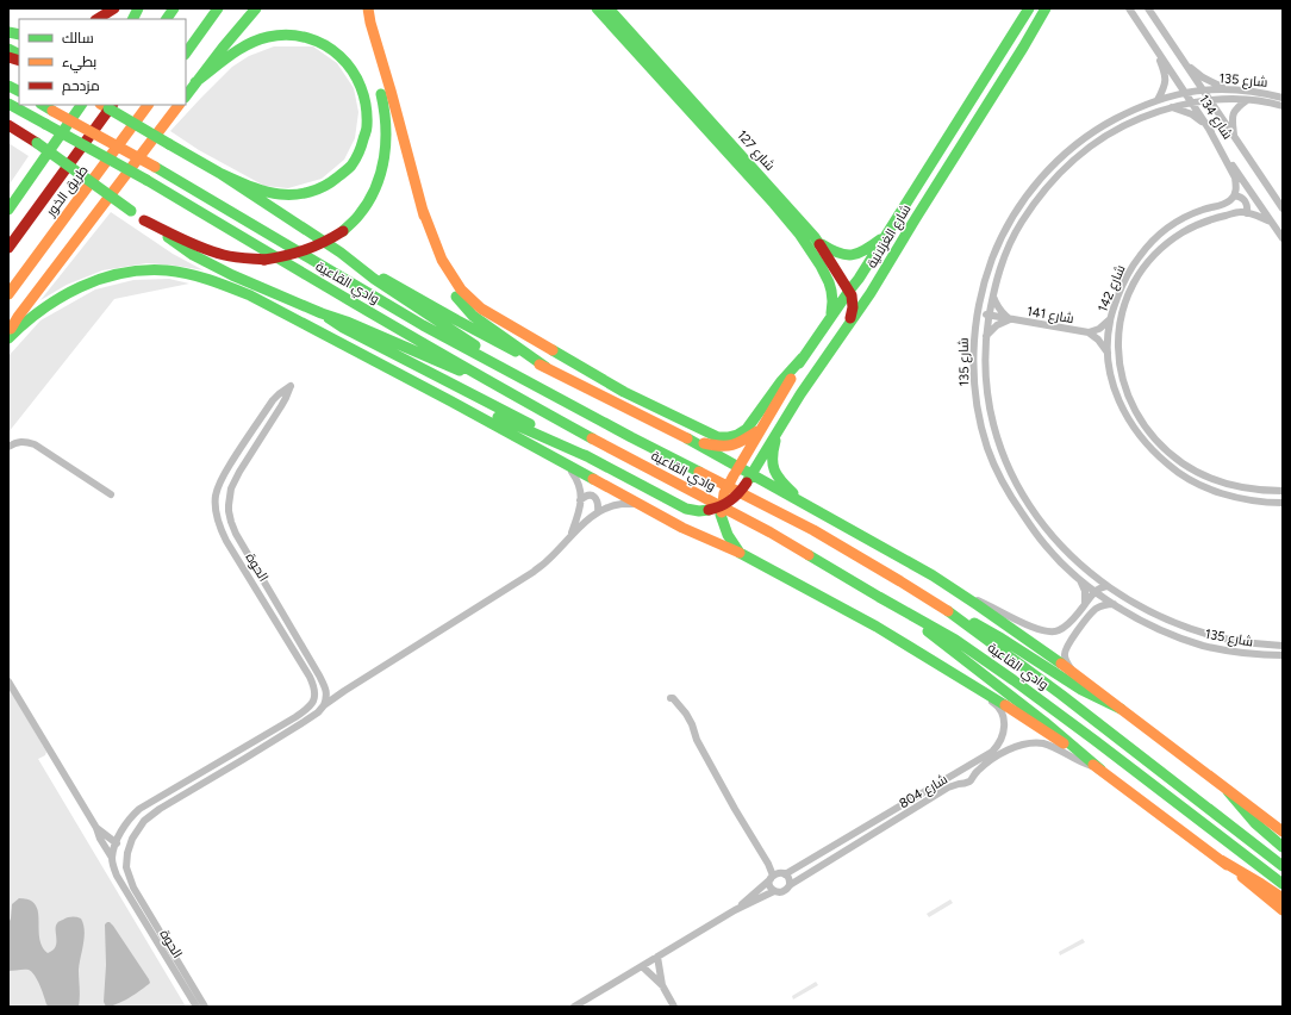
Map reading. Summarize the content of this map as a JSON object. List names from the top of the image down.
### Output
{
  "streets": {
    "main road": [
      "شارع 127",
      "طريق الخور",
      "شارع الغزلانية",
      "وادي القاعية"
    ],
    "street": [
      "شارع 135",
      "شارع 134",
      "شارع 142",
      "شارع 141",
      "الحوة",
      "شارع 804"
    ]
  },
  "crossings": [
    ["شارع 135", "شارع 134"],
    ["شارع 135", "وادي القاعية"],
    ["شارع 135", "شارع 141"],
    ["شارع 134", "شارع 142"],
    ["شارع 127", "شارع الغزلانية"],
    ["شارع الغزلانية", "وادي القاعية"],
    ["شارع 142", "شارع 141"]
  ],
  "legend": ["سالك", "بطيء", "مزدحم"]
}
